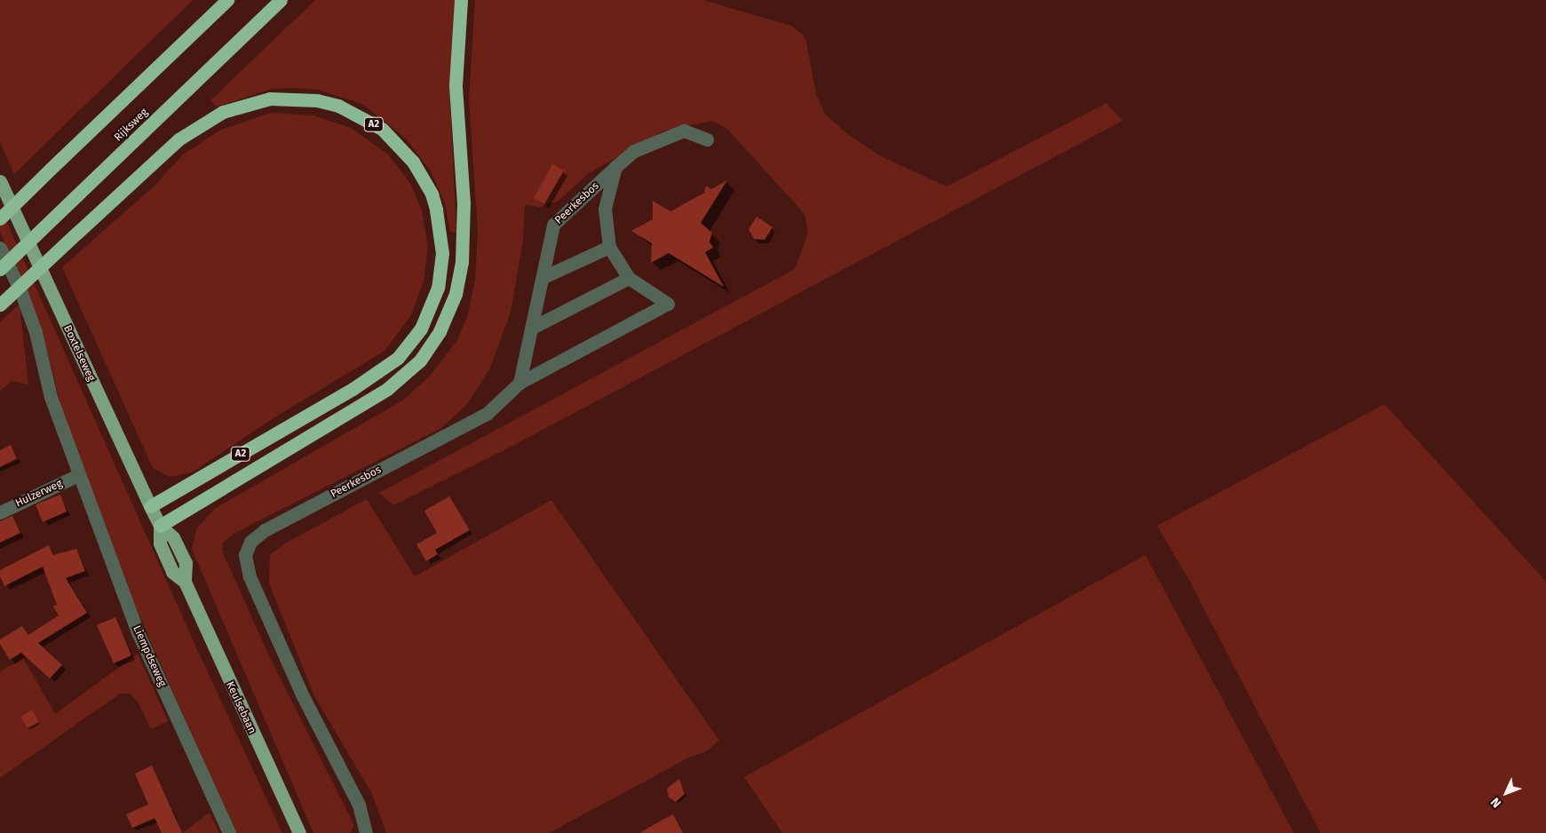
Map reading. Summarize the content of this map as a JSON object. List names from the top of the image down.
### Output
{
  "streets": {
    "highway": ["A2", "Rijksweg"],
    "main road": ["Boxtelseweg", "Keulsebaan"],
    "street": ["Peerkesbos", "Hulzerweg", "Liempdseweg"]
  },
  "crossings": [
    ["A2", "Boxtelseweg"],
    ["Boxtelseweg", "Keulsebaan"],
    ["Hulzerweg", "Liempdseweg"]
  ],
  "north": "bottom left"
}
